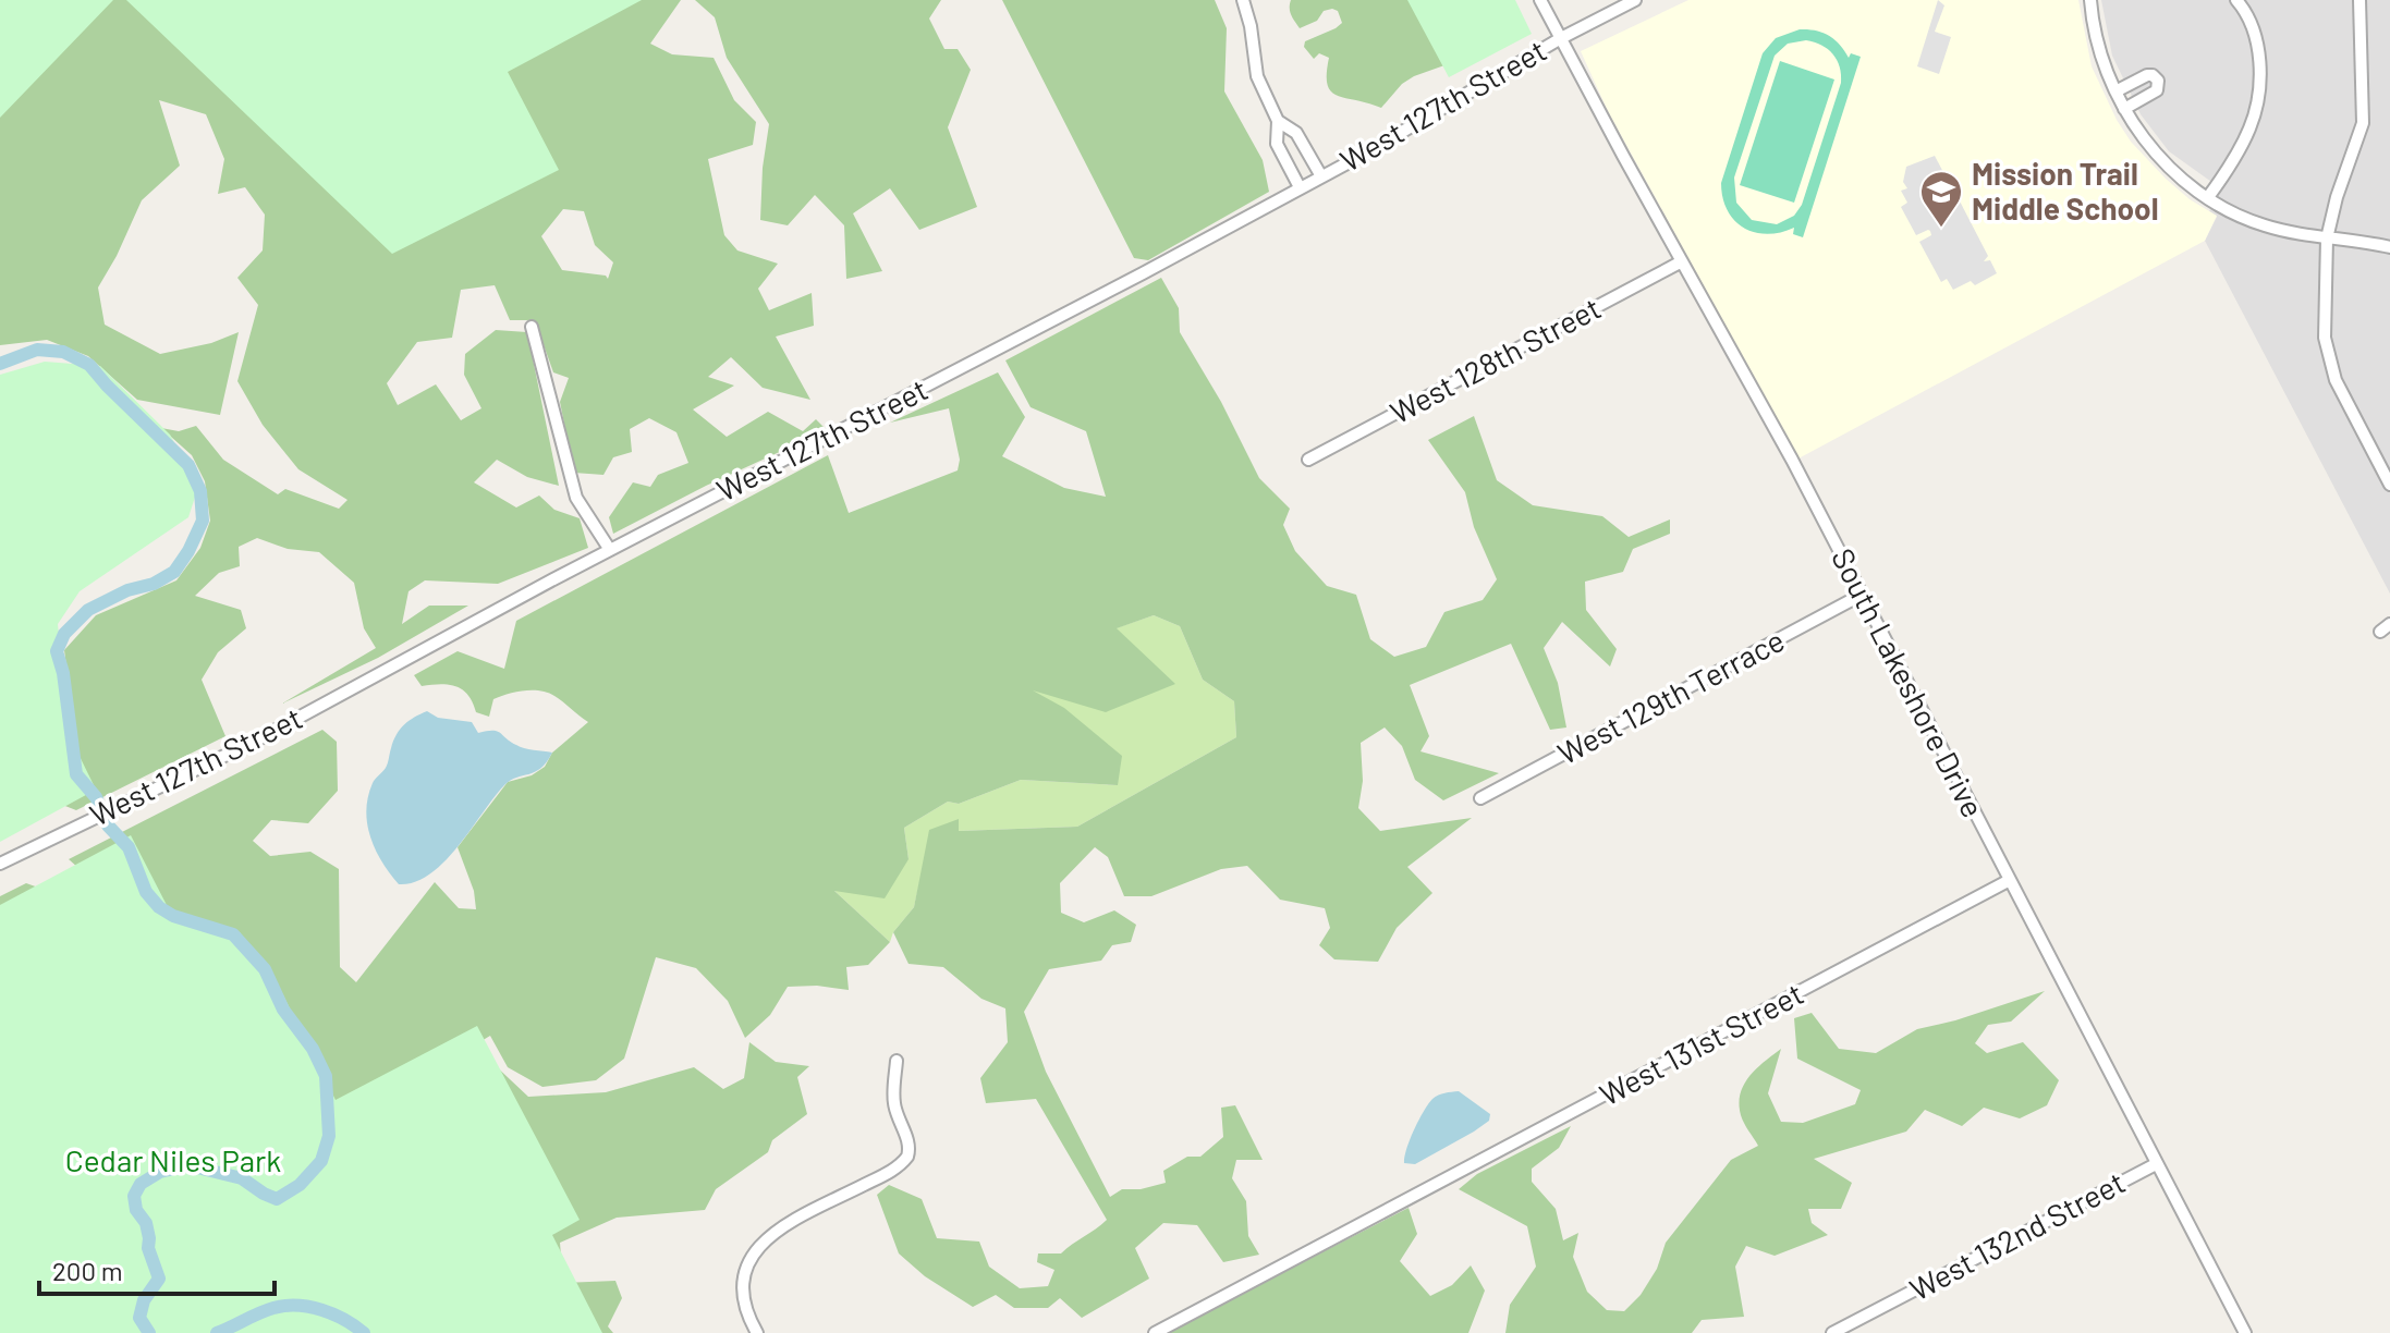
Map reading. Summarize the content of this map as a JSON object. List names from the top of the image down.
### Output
{
  "streets": {
    "street": [
      "West 127th Street",
      "West 128th Street",
      "South Lakeshore Drive",
      "West 129th Terrace",
      "West 131st Street",
      "West 132nd Street"
    ]
  },
  "crossings": [
    ["West 127th Street", "South Lakeshore Drive"],
    ["West 128th Street", "South Lakeshore Drive"],
    ["South Lakeshore Drive", "West 129th Terrace"],
    ["South Lakeshore Drive", "West 131st Street"],
    ["South Lakeshore Drive", "West 132nd Street"]
  ],
  "parks": ["Cedar Niles Park"],
  "places": {
    "school or university": ["Mission Trail Middle School"]
  },
  "scale_bar": "200 m"
}
